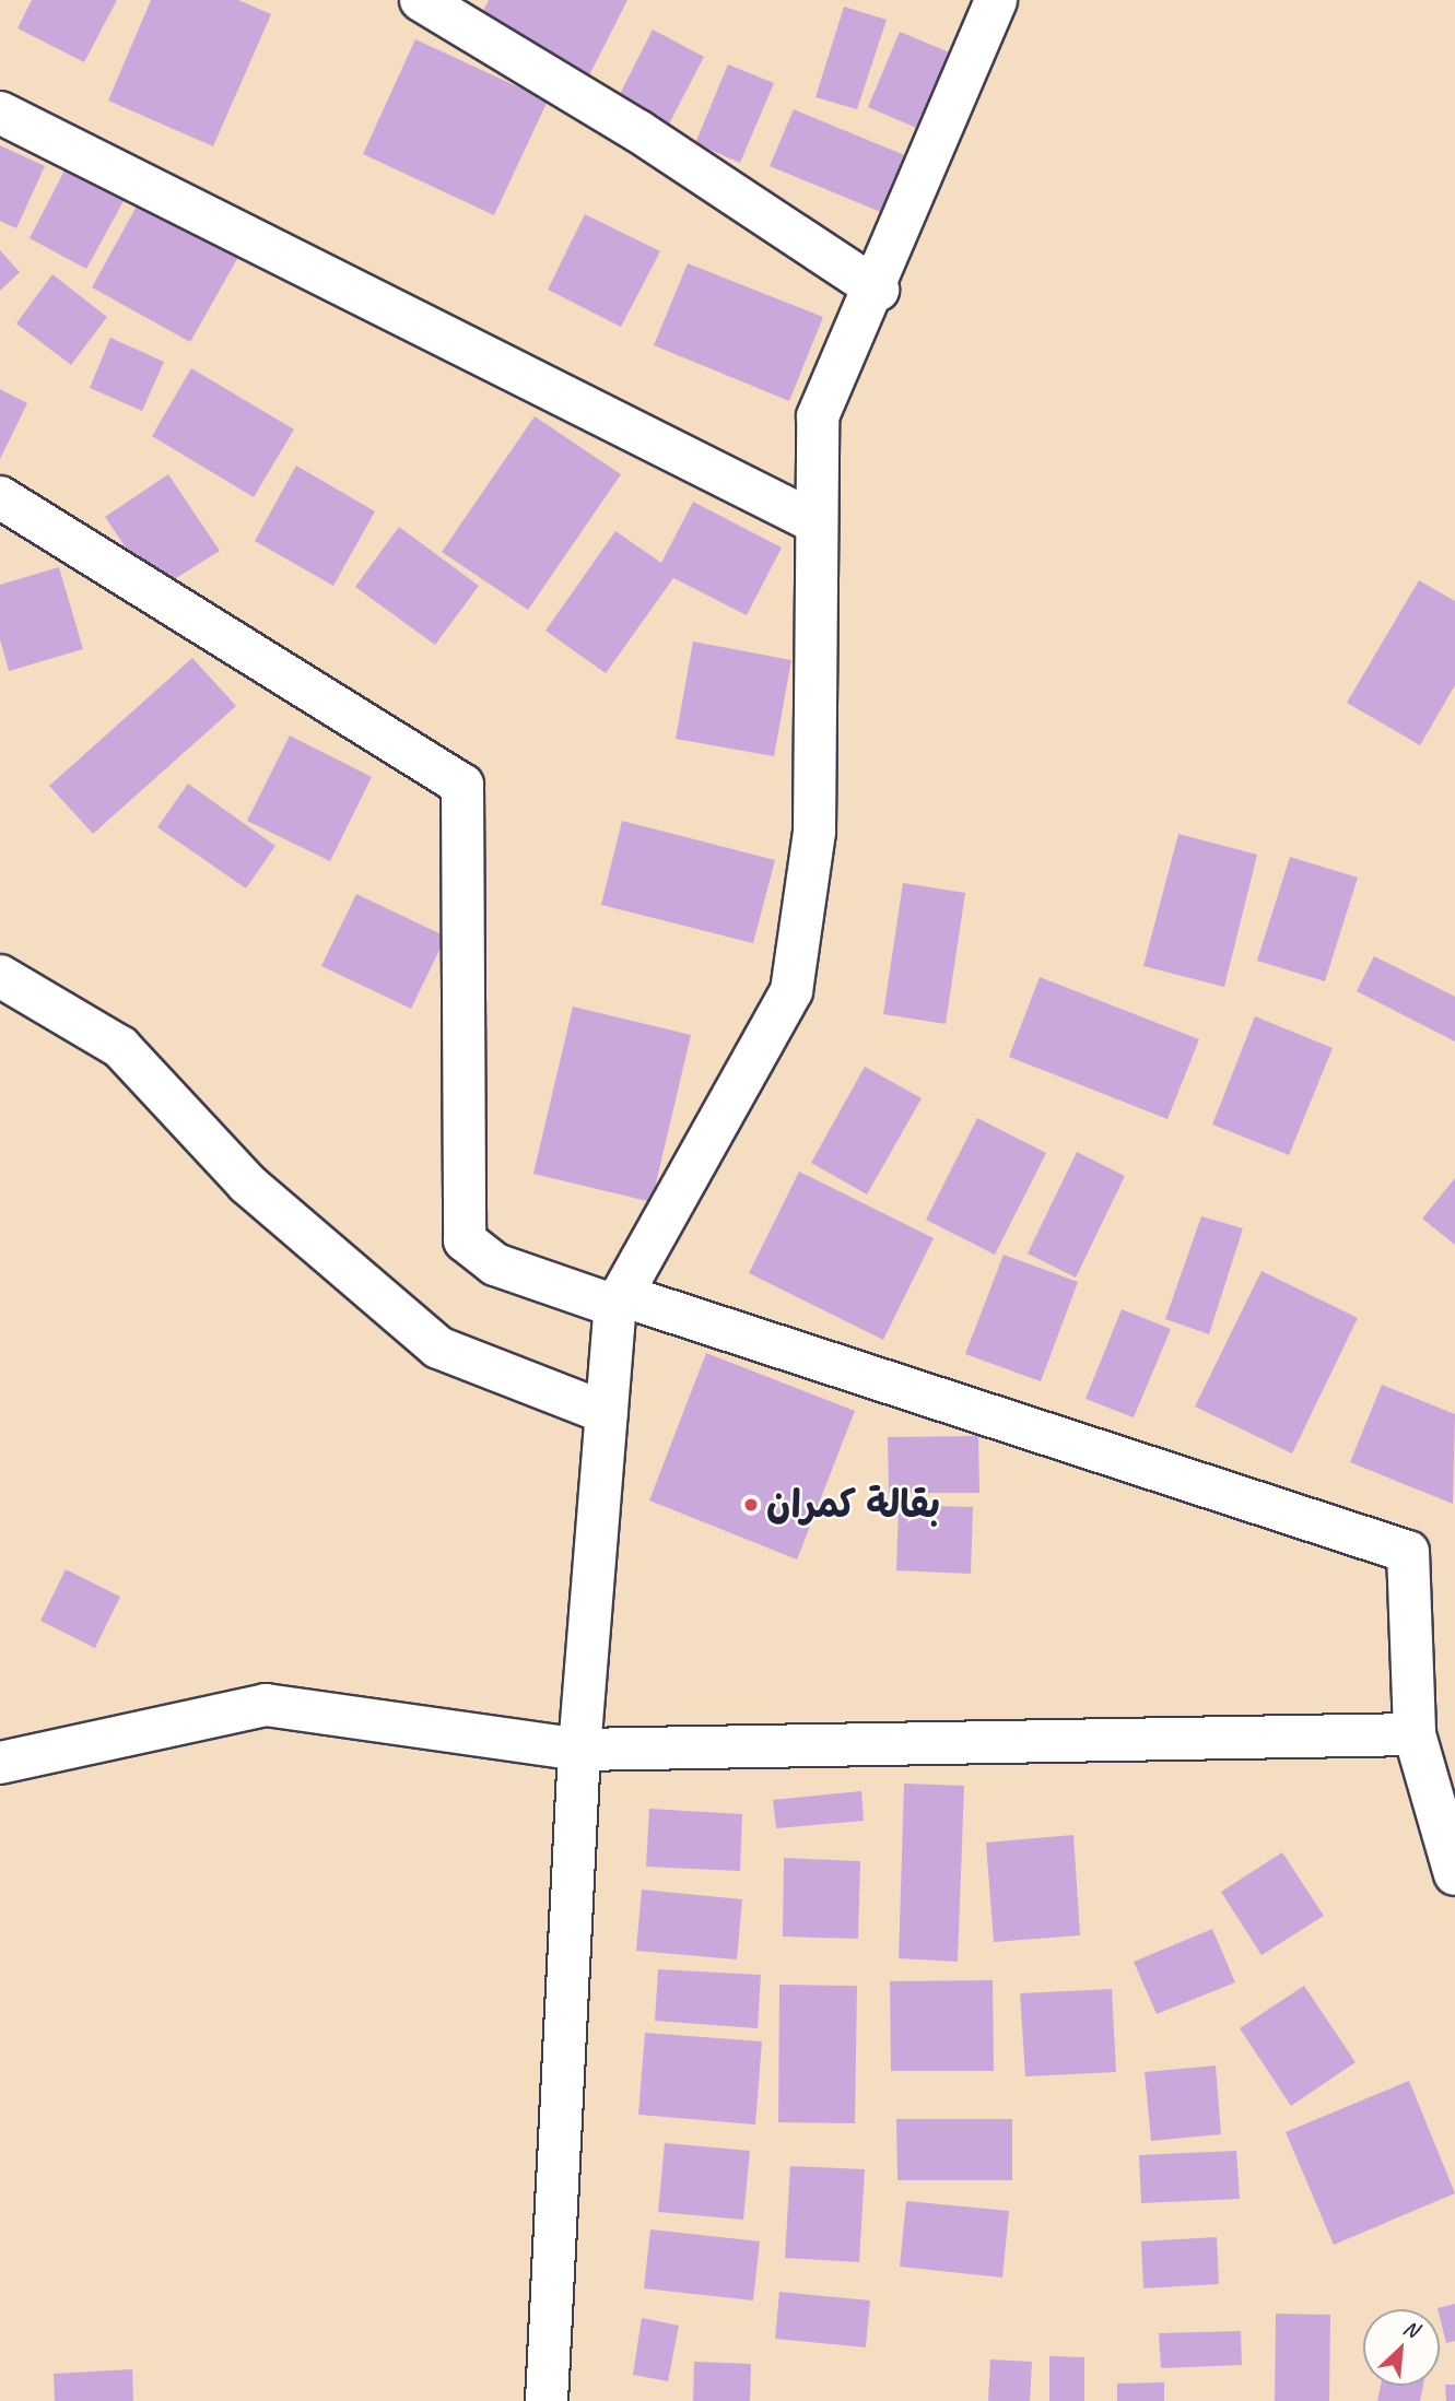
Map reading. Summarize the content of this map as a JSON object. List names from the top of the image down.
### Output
{
  "places": ["بقالة كمران"],
  "north": "top right"
}
